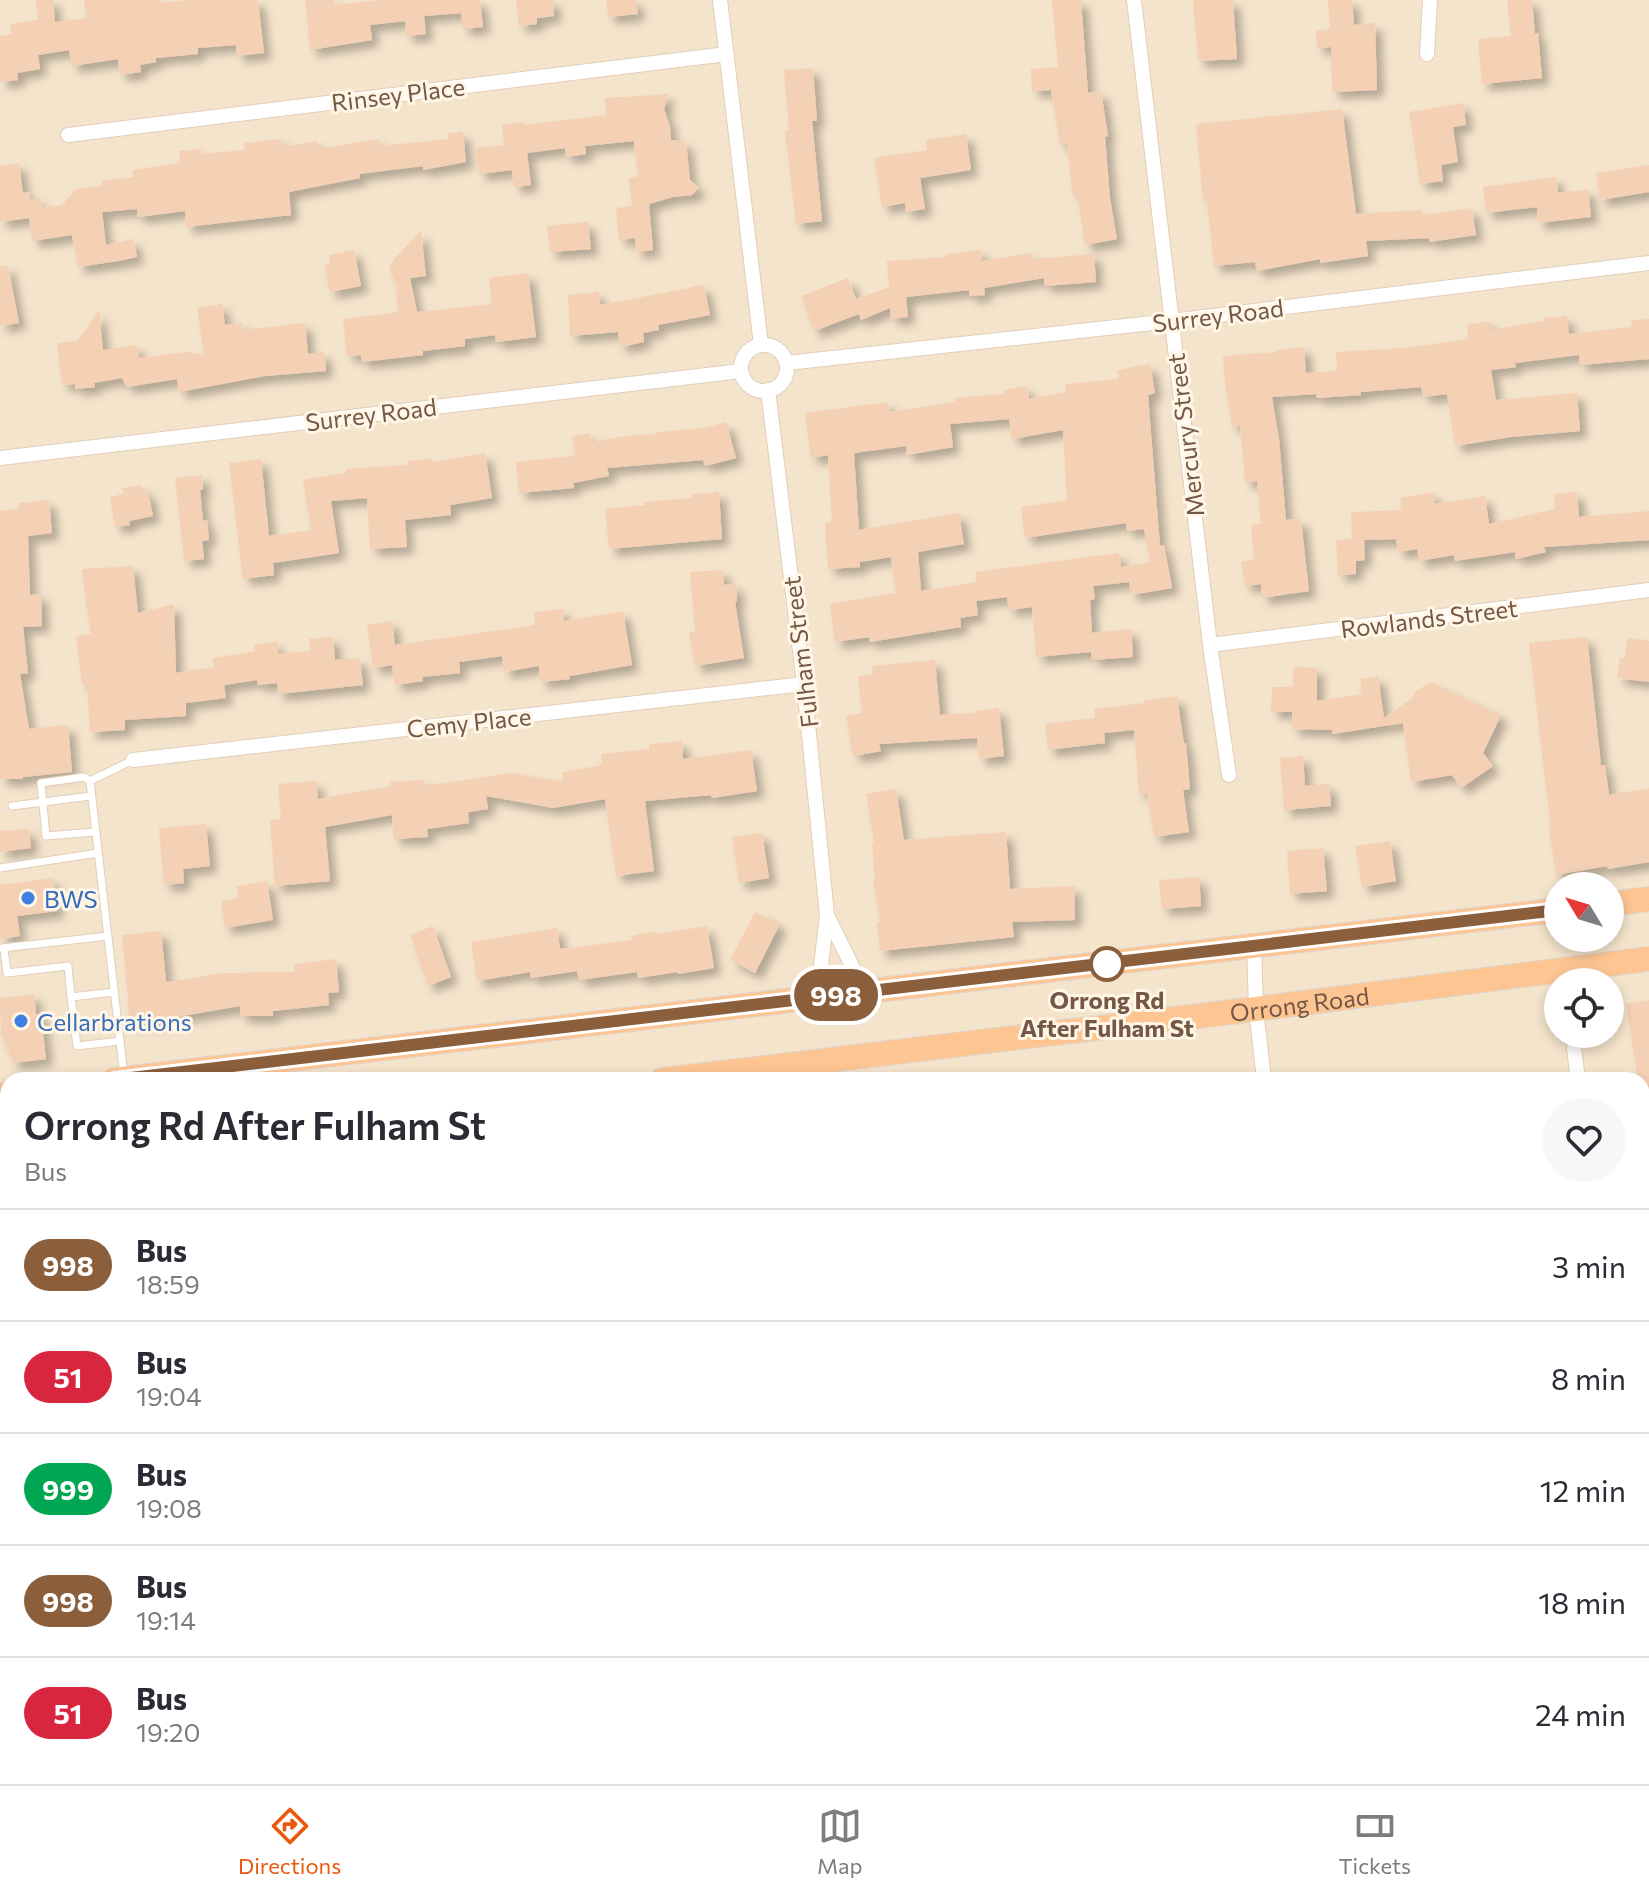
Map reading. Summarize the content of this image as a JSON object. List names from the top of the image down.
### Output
{
  "streets": {
    "highway": ["Orrong Road"],
    "street": [
      "Rinsey Place",
      "Surrey Road",
      "Mercury Street",
      "Rowlands Street",
      "Fulham Street",
      "Cemy Place"
    ]
  },
  "crossings": [
    ["Surrey Road", "Mercury Street"],
    ["Surrey Road", "Fulham Street"],
    ["Mercury Street", "Rowlands Street"],
    ["Fulham Street", "Cemy Place"]
  ],
  "places": ["BWS", "Orrong Rd After Fulham St", "Cellarbrations"],
  "lines": ["bus line 998"],
  "north": "top left",
  "page": {
    "on_map": "998",
    "heading": ["Orrong Rd After Fulham St", "Bus"],
    "list": [
      {
        "mark": "998",
        "name": "Bus",
        "note": "18:59",
        "value": "3 min"
      },
      {
        "mark": "51",
        "name": "Bus",
        "note": "19:04",
        "value": "8 min"
      },
      {
        "mark": "999",
        "name": "Bus",
        "note": "19:08",
        "value": "12 min"
      },
      {
        "mark": "998",
        "name": "Bus",
        "note": "19:14",
        "value": "18 min"
      },
      {
        "mark": "51",
        "name": "Bus",
        "note": "19:20",
        "value": "24 min"
      }
    ],
    "tabs": ["Directions", "Map", "Tickets"]
  }
}
